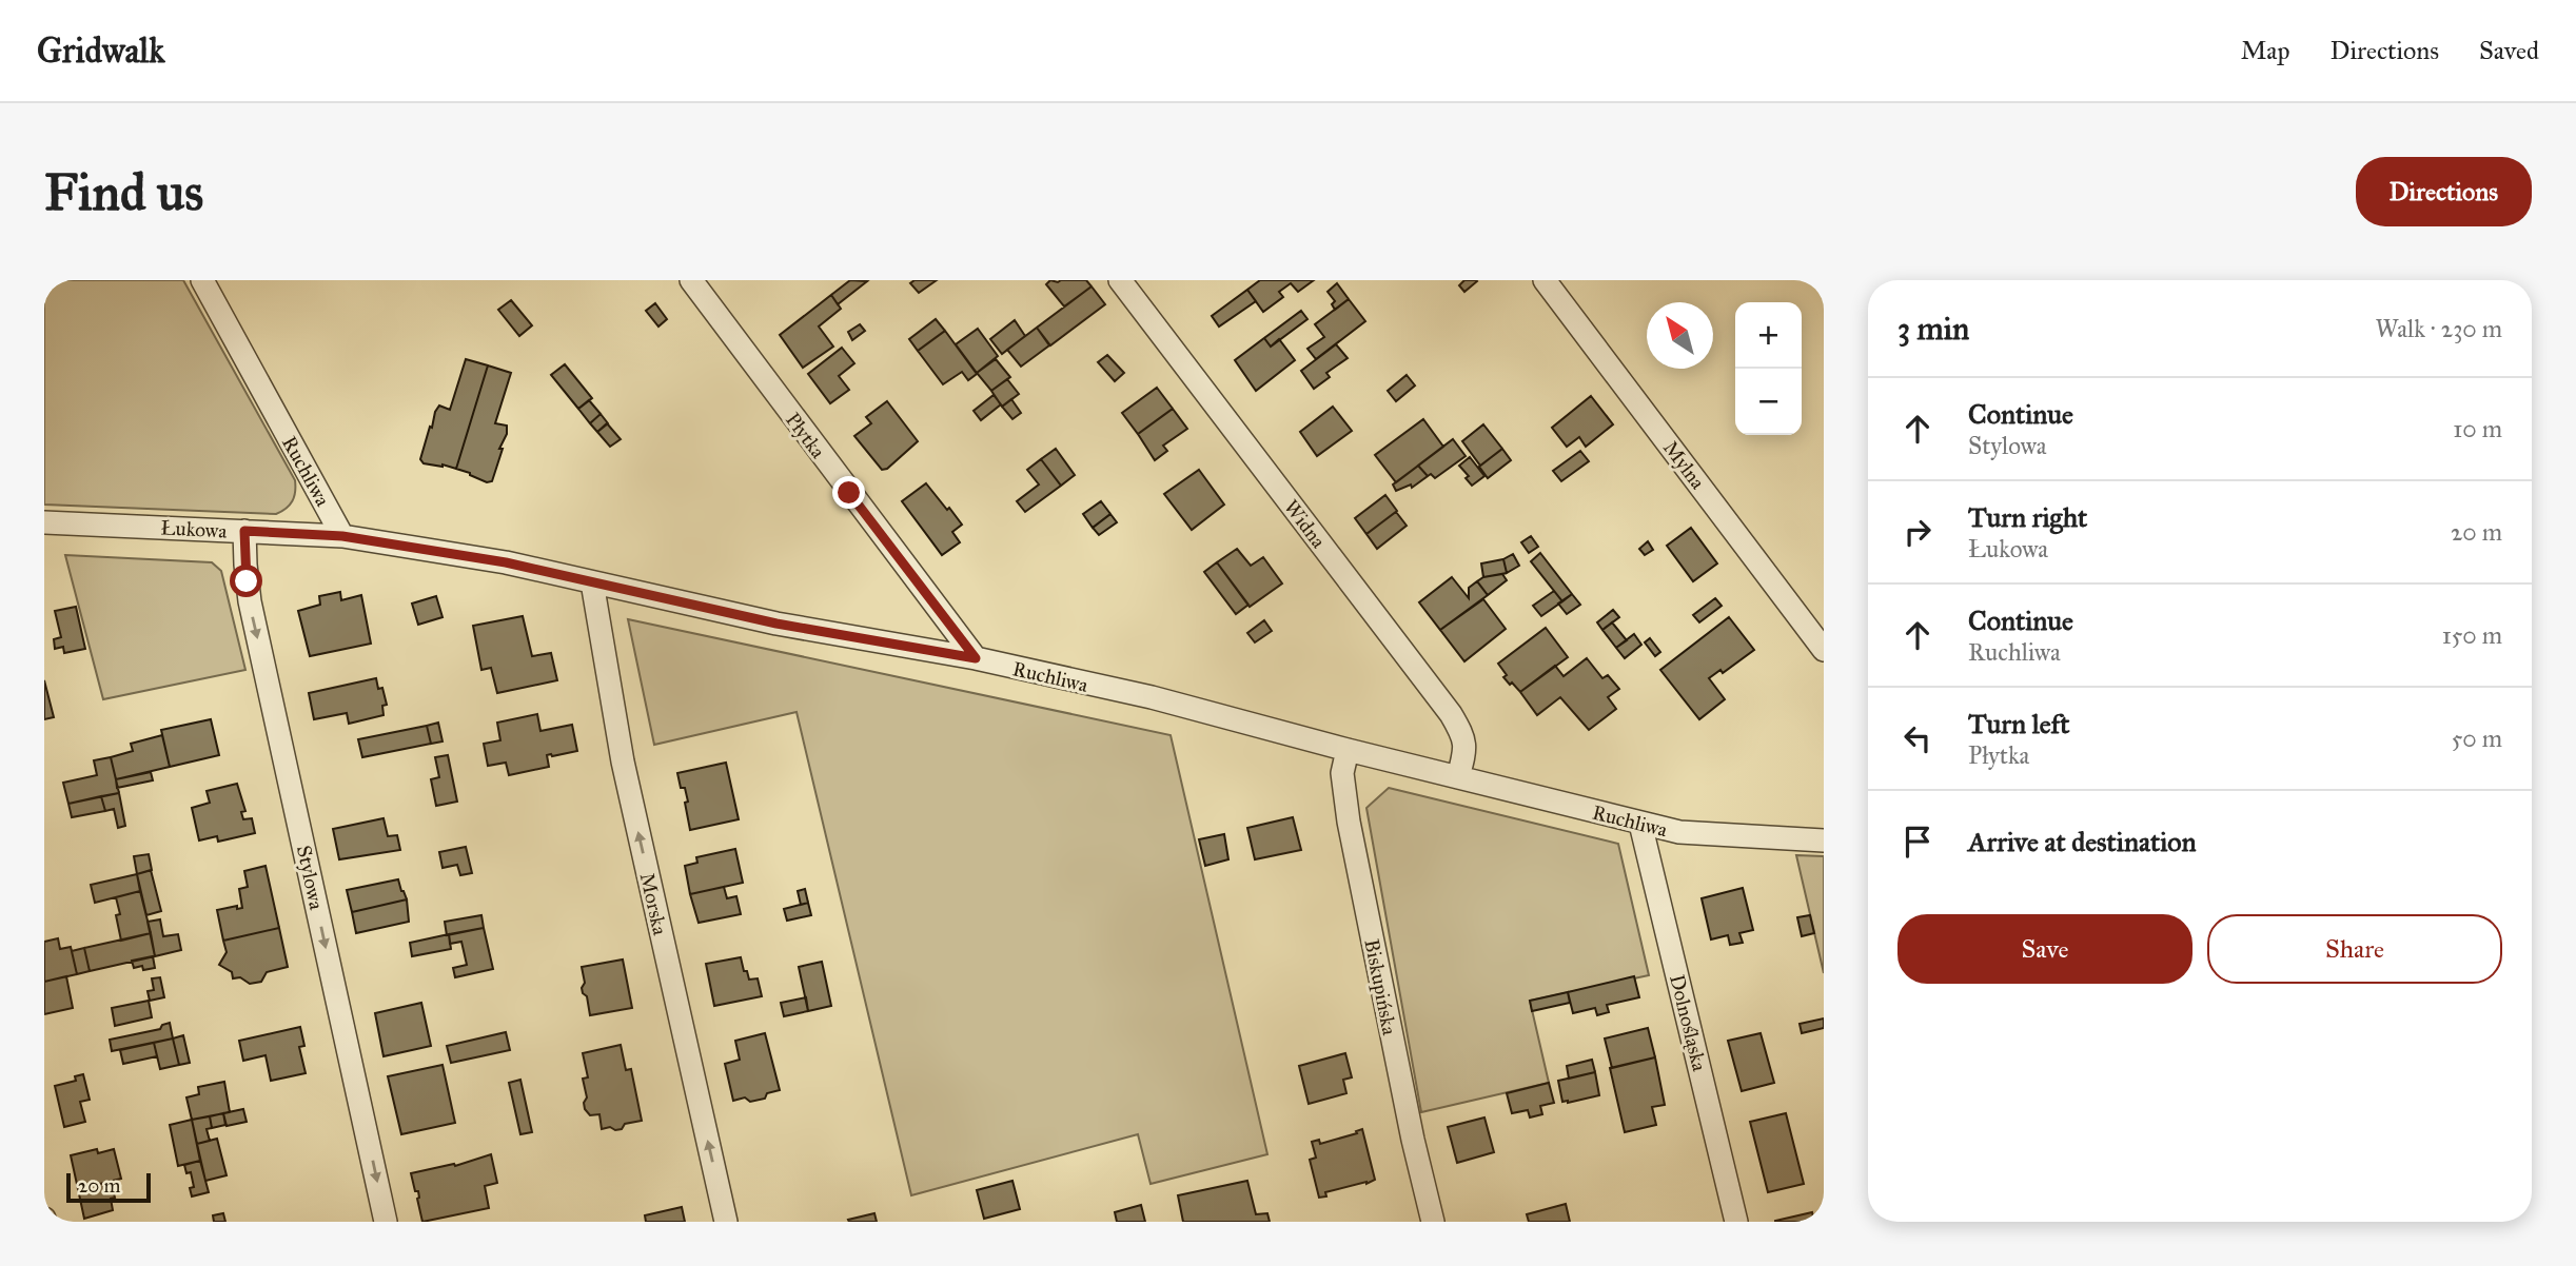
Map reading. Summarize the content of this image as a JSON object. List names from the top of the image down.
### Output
{
  "streets": {
    "street": [
      "Płytka",
      "Mylna",
      "Ruchliwa",
      "Widna",
      "Łukowa",
      "Stylowa",
      "Morska",
      "Biskupińska",
      "Dolnośląska"
    ]
  },
  "crossings": [
    ["Płytka", "Ruchliwa"],
    ["Ruchliwa", "Widna"],
    ["Ruchliwa", "Łukowa"],
    ["Ruchliwa", "Morska"],
    ["Ruchliwa", "Biskupińska"],
    ["Ruchliwa", "Dolnośląska"],
    ["Łukowa", "Stylowa"]
  ],
  "one_way": ["Stylowa", "Morska"],
  "scale_bar": "20 m",
  "north": "top left",
  "page": {
    "header": "Gridwalk",
    "nav": ["Map", "Directions", "Saved"],
    "buttons": [
      "Directions",
      ["Save", "Share"]
    ],
    "title": "Find us",
    "heading": ["3 min", "Walk · 230 m"],
    "map_buttons": ["+", "−"],
    "list": [
      ["Continue", "Stylowa", "10 m"],
      ["Turn right", "Łukowa", "20 m"],
      ["Continue", "Ruchliwa", "150 m"],
      ["Turn left", "Płytka", "50 m"],
      "Arrive at destination"
    ],
    "scale": "20 m"
  }
}
